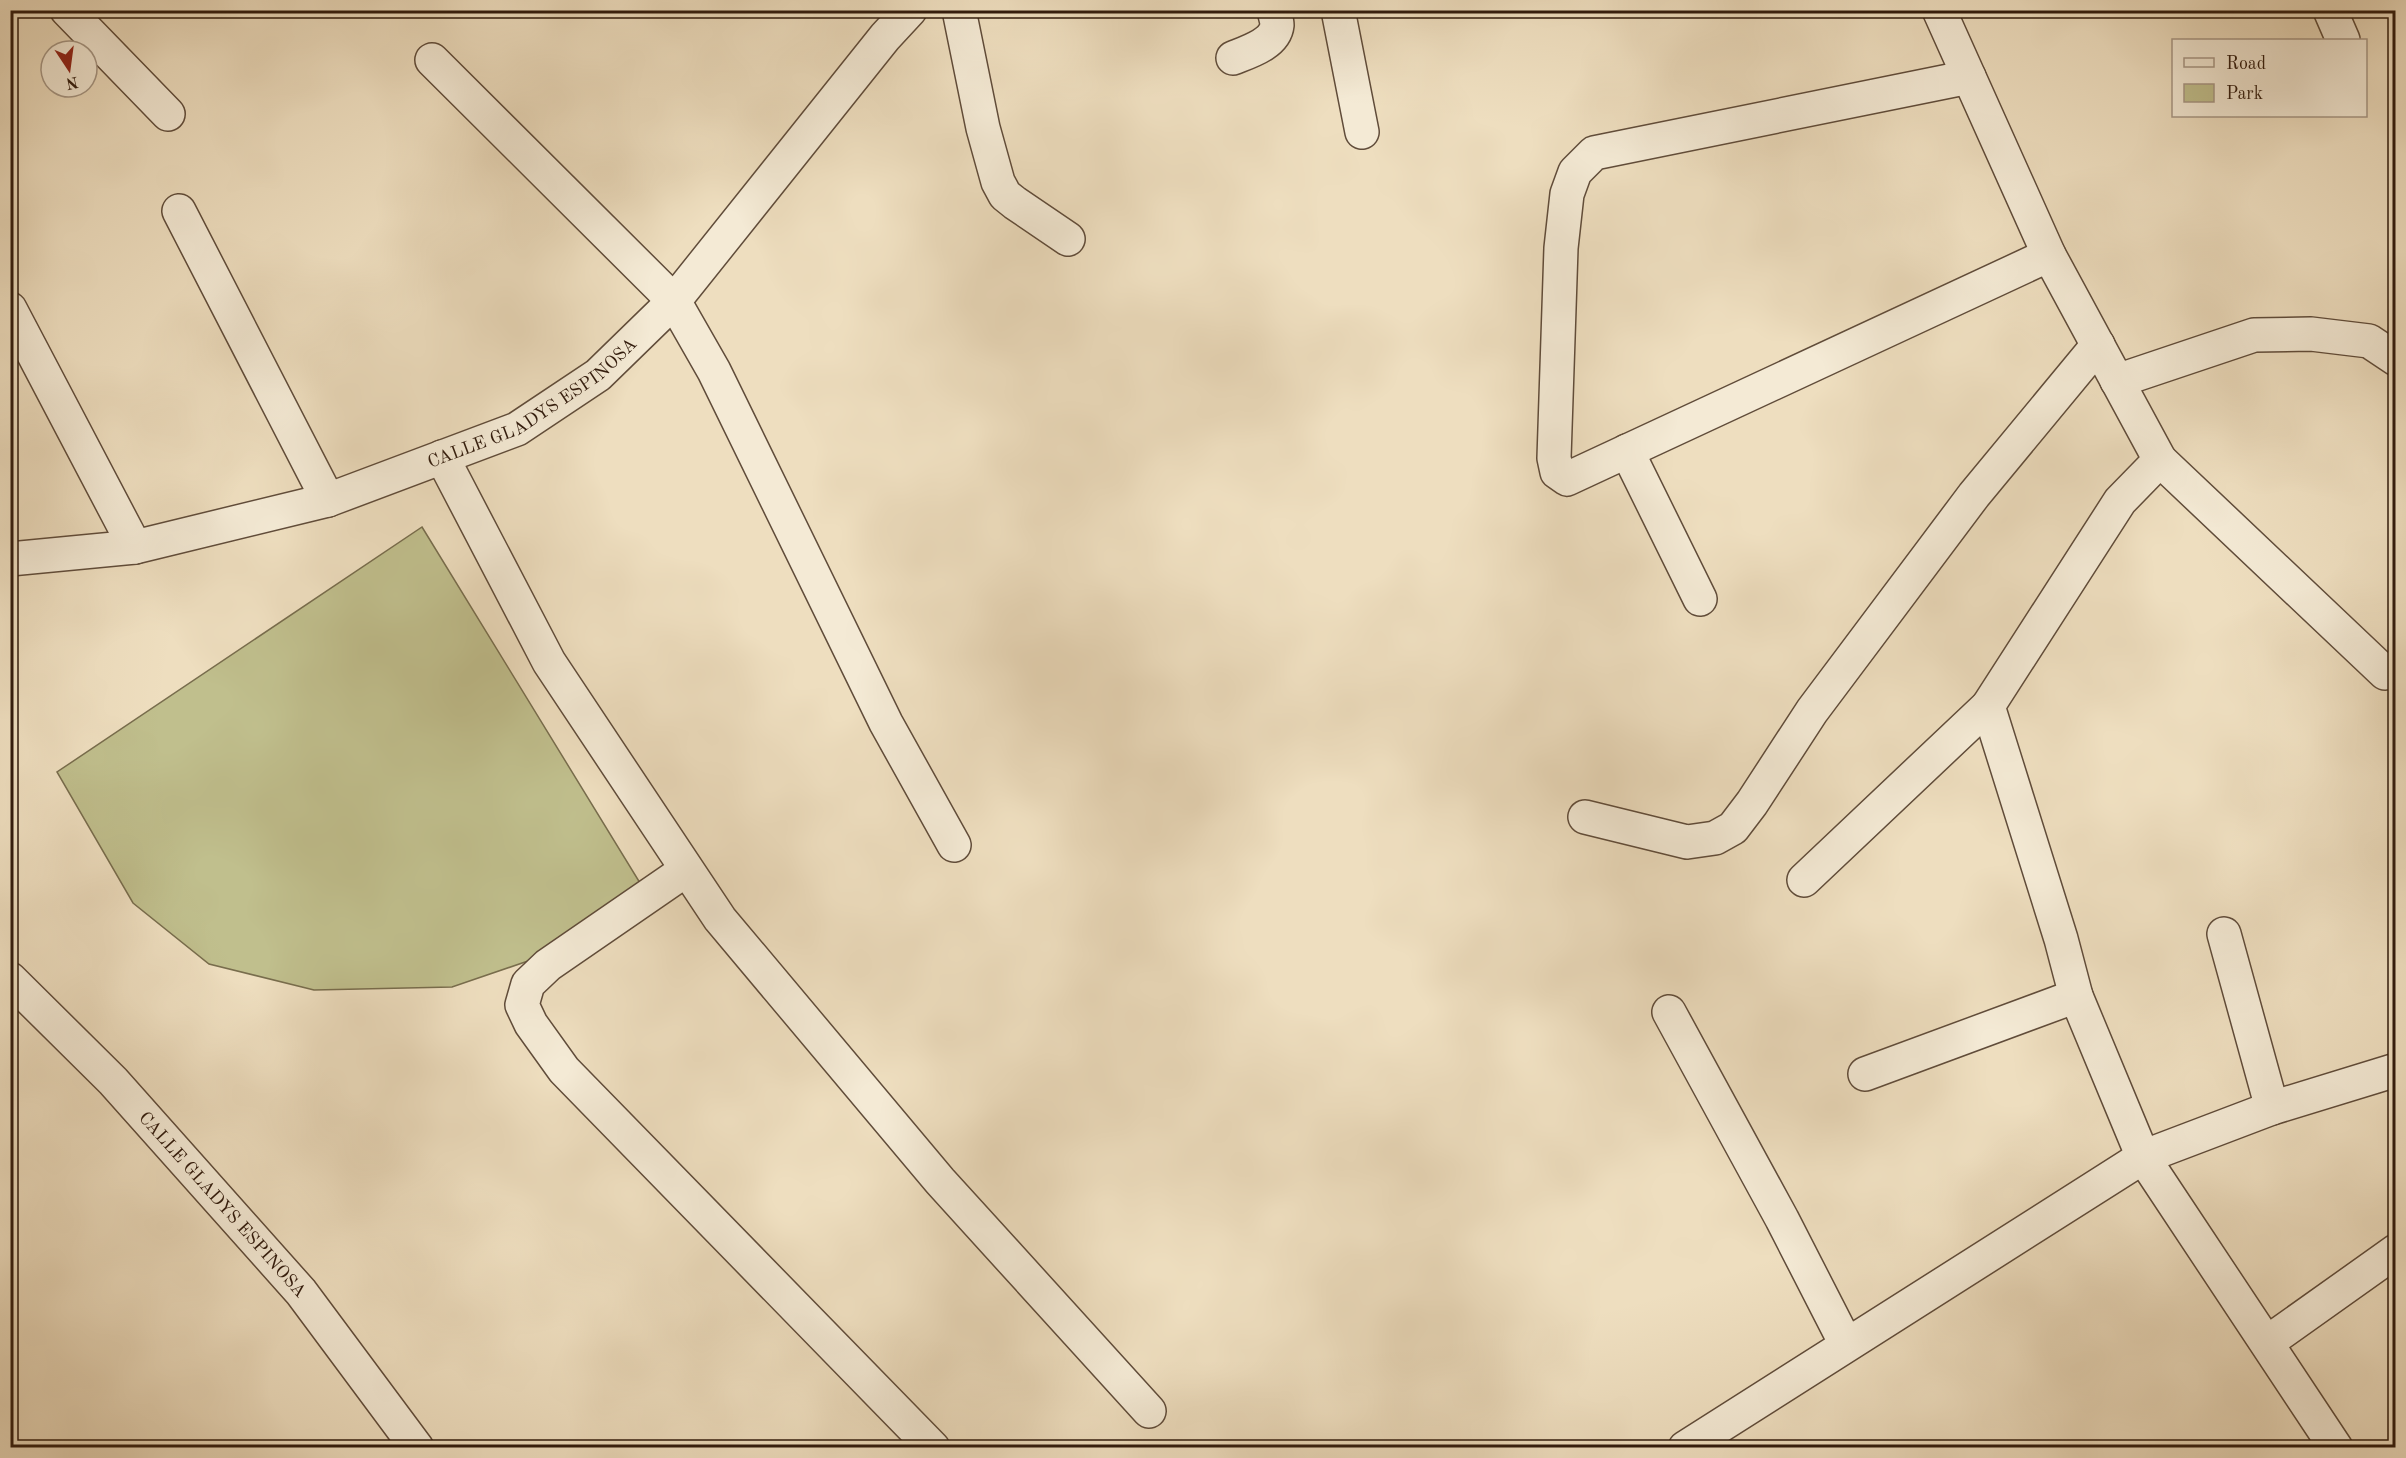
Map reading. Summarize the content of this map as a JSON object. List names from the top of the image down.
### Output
{
  "streets": {
    "street": ["CALLE GLADYS ESPINOSA"]
  },
  "legend": ["Road", "Park"],
  "north": "bottom"
}
